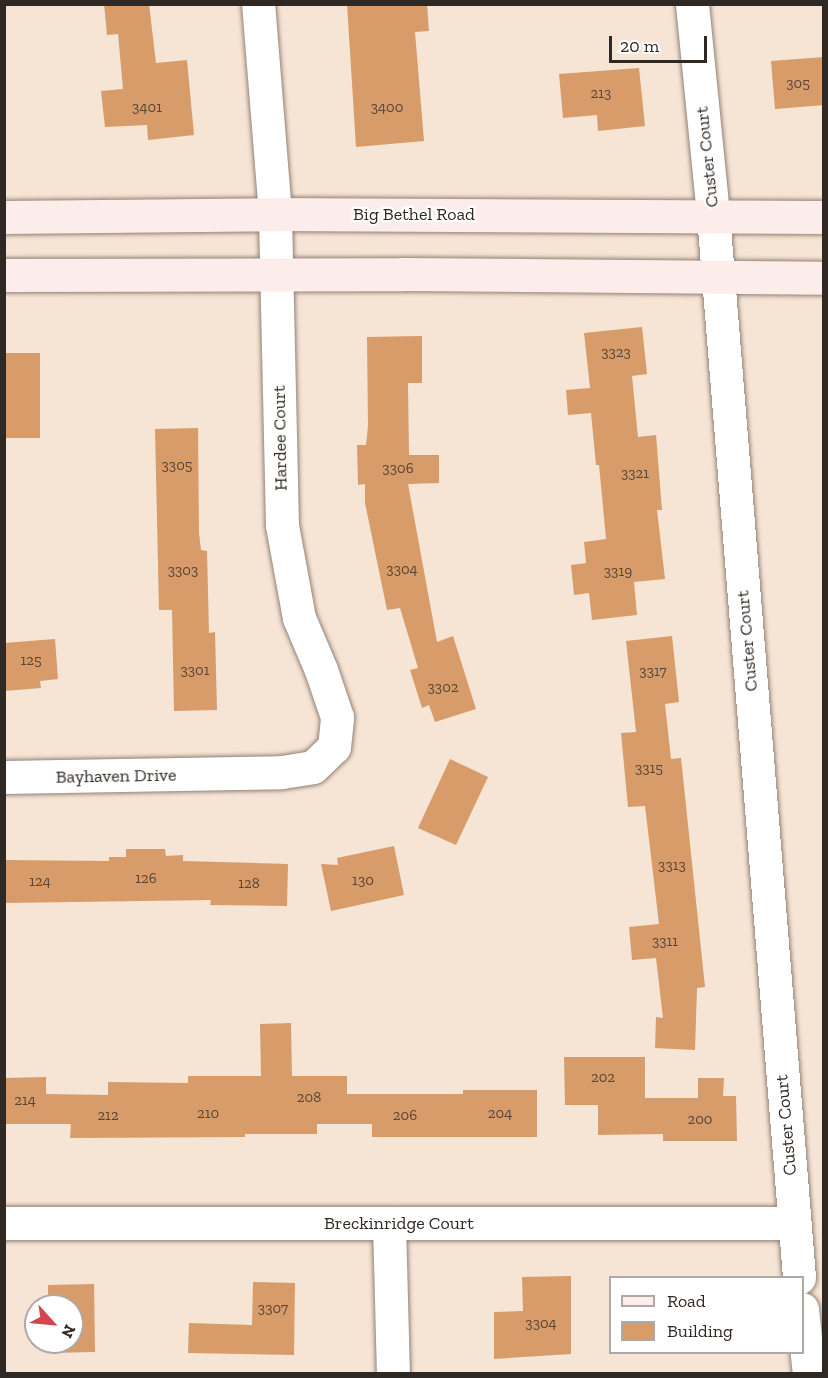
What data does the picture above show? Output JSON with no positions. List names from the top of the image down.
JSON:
{
  "streets": {
    "main road": ["Big Bethel Road"],
    "street": [
      "Custer Court",
      "Hardee Court",
      "Bayhaven Drive",
      "Breckinridge Court"
    ]
  },
  "crossings": [
    ["Custer Court", "Big Bethel Road"],
    ["Custer Court", "Breckinridge Court"],
    ["Big Bethel Road", "Hardee Court"],
    ["Hardee Court", "Bayhaven Drive"]
  ],
  "house_numbers": [
    "305",
    "213",
    "3401",
    "3400",
    "3323",
    "3305",
    "3306",
    "3321",
    "3304",
    "3303",
    "3319",
    "125",
    "3301",
    "3317",
    "3302",
    "3315",
    "3313",
    "126",
    "130",
    "124",
    "128",
    "3311",
    "202",
    "208",
    "214",
    "210",
    "204",
    "212",
    "206",
    "200",
    "3307",
    "3304"
  ],
  "legend": ["Road", "Building"],
  "scale_bar": "20 m",
  "north": "bottom right"
}
